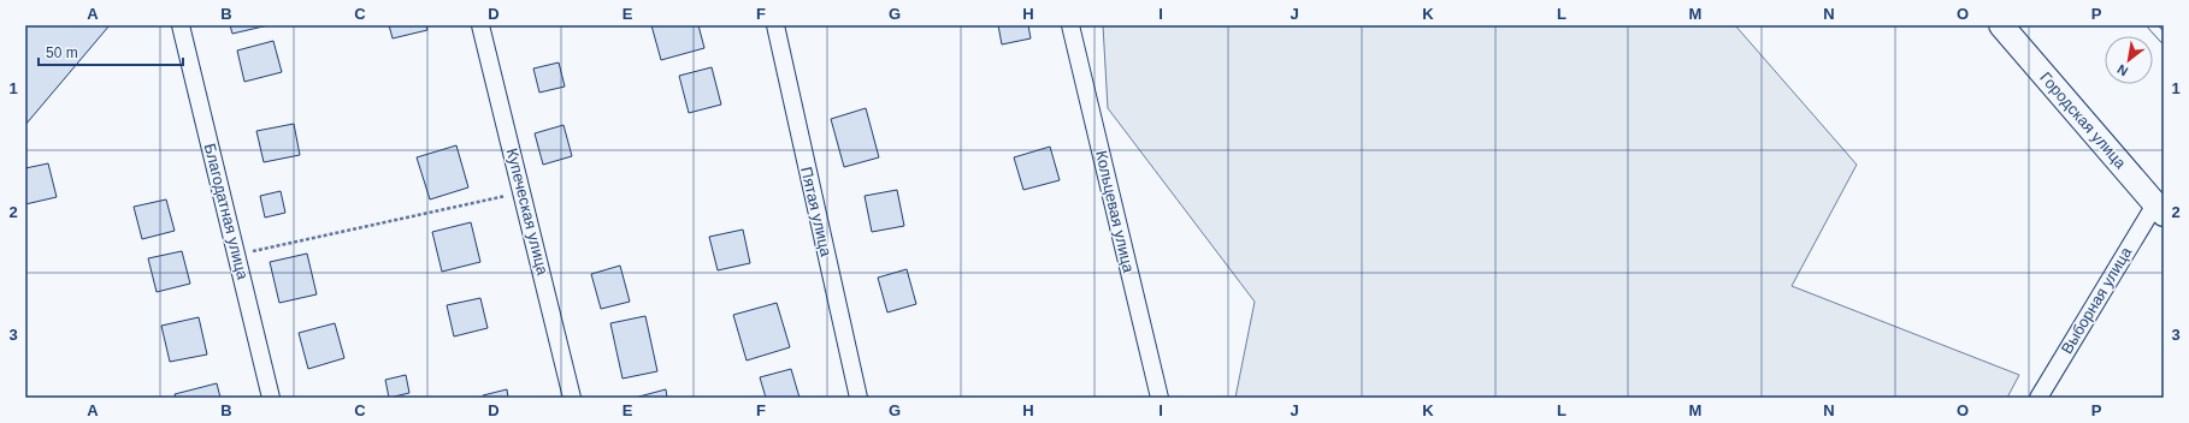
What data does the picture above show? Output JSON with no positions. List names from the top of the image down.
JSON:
{
  "streets": {
    "street": [
      "Городская улица",
      "Благодатная улица",
      "Купеческая улица",
      "Пятая улица",
      "Кольцевая улица",
      "Выборная улица"
    ]
  },
  "crossings": [
    ["Городская улица", "Выборная улица"]
  ],
  "scale_bar": "50 m",
  "north": "bottom left",
  "grid": {
    "columns": [
      "A",
      "B",
      "C",
      "D",
      "E",
      "F",
      "G",
      "H",
      "I",
      "J",
      "K",
      "L",
      "M",
      "N",
      "O",
      "P"
    ],
    "rows": ["1", "2", "3"]
  }
}
